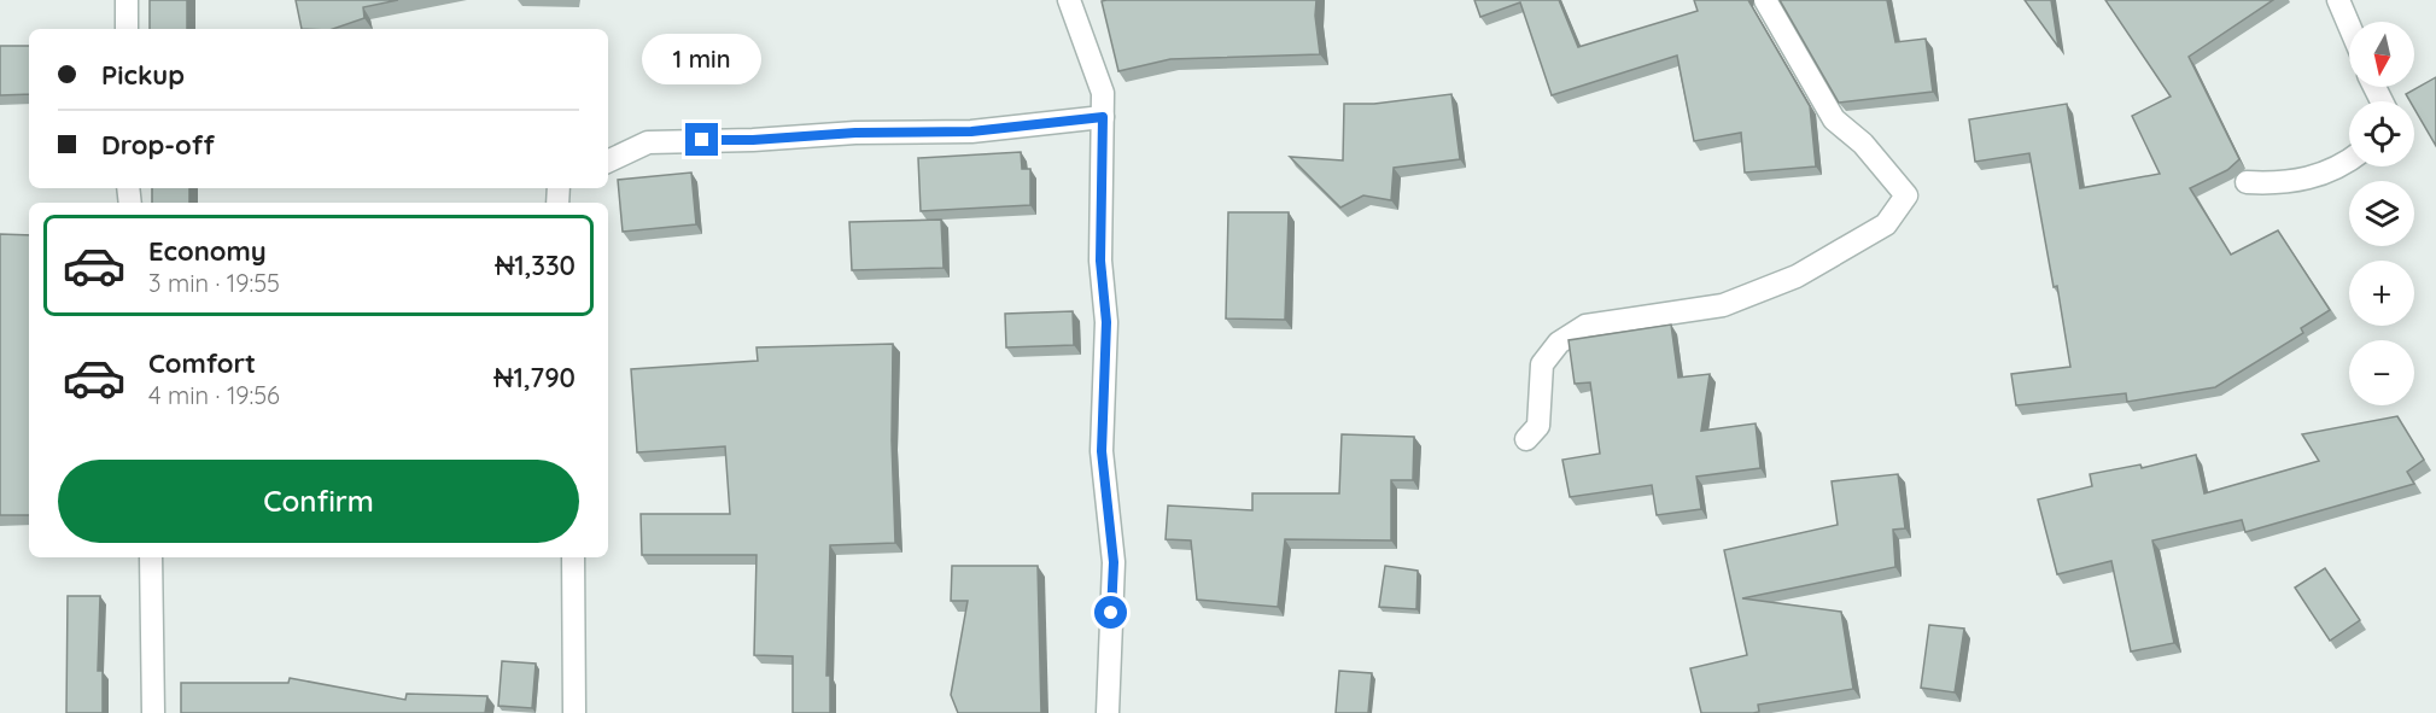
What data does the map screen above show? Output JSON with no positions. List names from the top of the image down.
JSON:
{
  "north": "bottom",
  "page": {
    "map_buttons": ["+", "−"],
    "banner": ["Pickup", "Drop-off"],
    "bubble": "1 min",
    "list": [
      {
        "name": "Economy",
        "note": "3 min · 19:55",
        "value": "₦1,330"
      },
      {
        "name": "Comfort",
        "note": "4 min · 19:56",
        "value": "₦1,790"
      }
    ],
    "buttons": "Confirm"
  }
}
